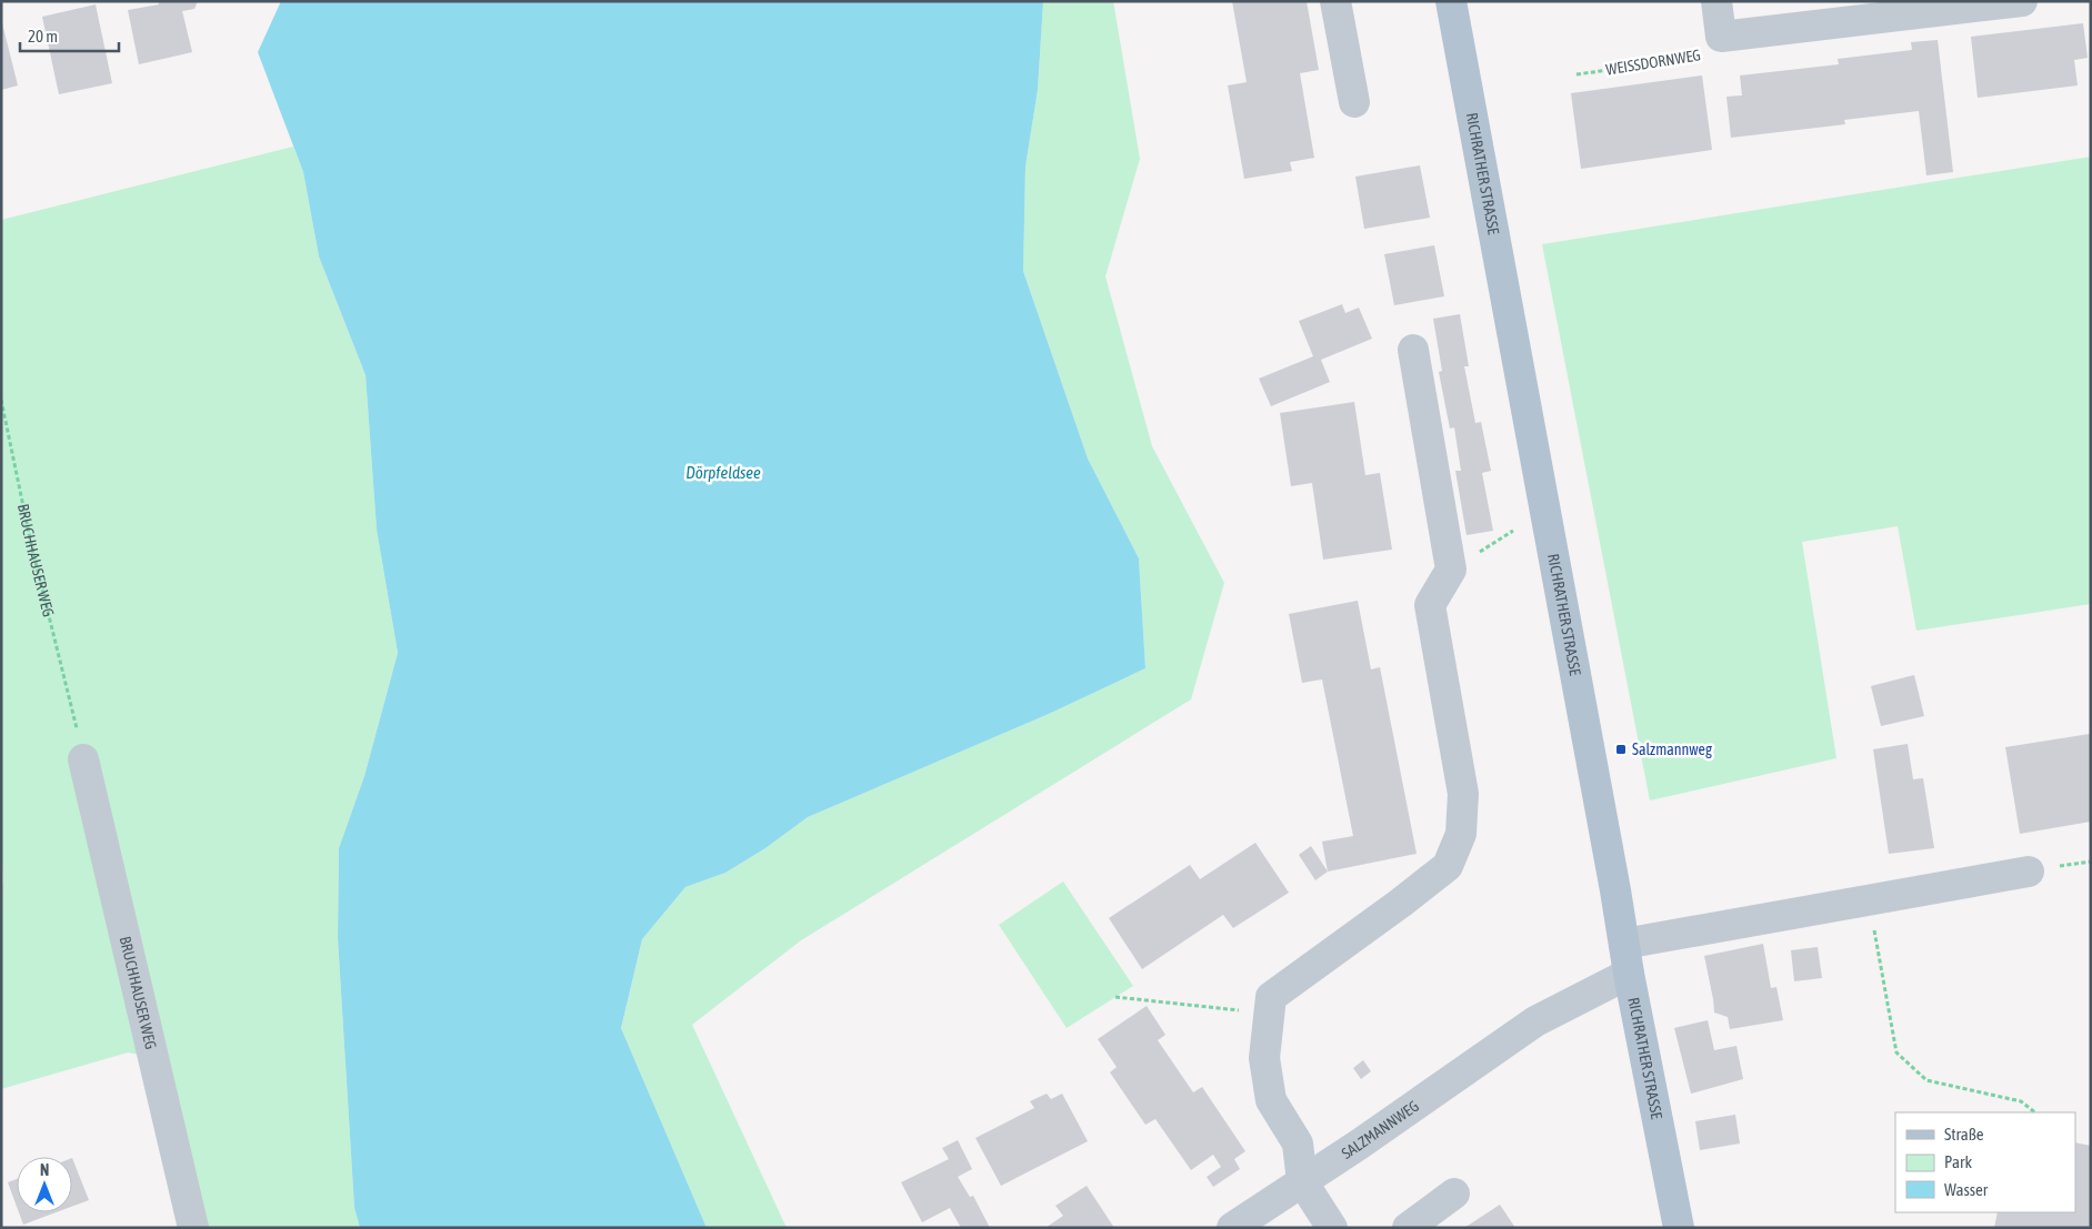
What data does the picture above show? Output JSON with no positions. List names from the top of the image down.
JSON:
{
  "streets": {
    "main road": ["RICHRATHER STRASSE"],
    "street": ["BRUCHHAUSER WEG", "SALZMANNWEG"],
    "path": ["WEISSDORNWEG"]
  },
  "crossings": [
    ["RICHRATHER STRASSE", "SALZMANNWEG"]
  ],
  "water": ["Dörpfeldsee"],
  "places": {
    "transit": ["Salzmannweg"]
  },
  "legend": ["Straße", "Park", "Wasser"],
  "scale_bar": "20 m",
  "north": "top"
}
